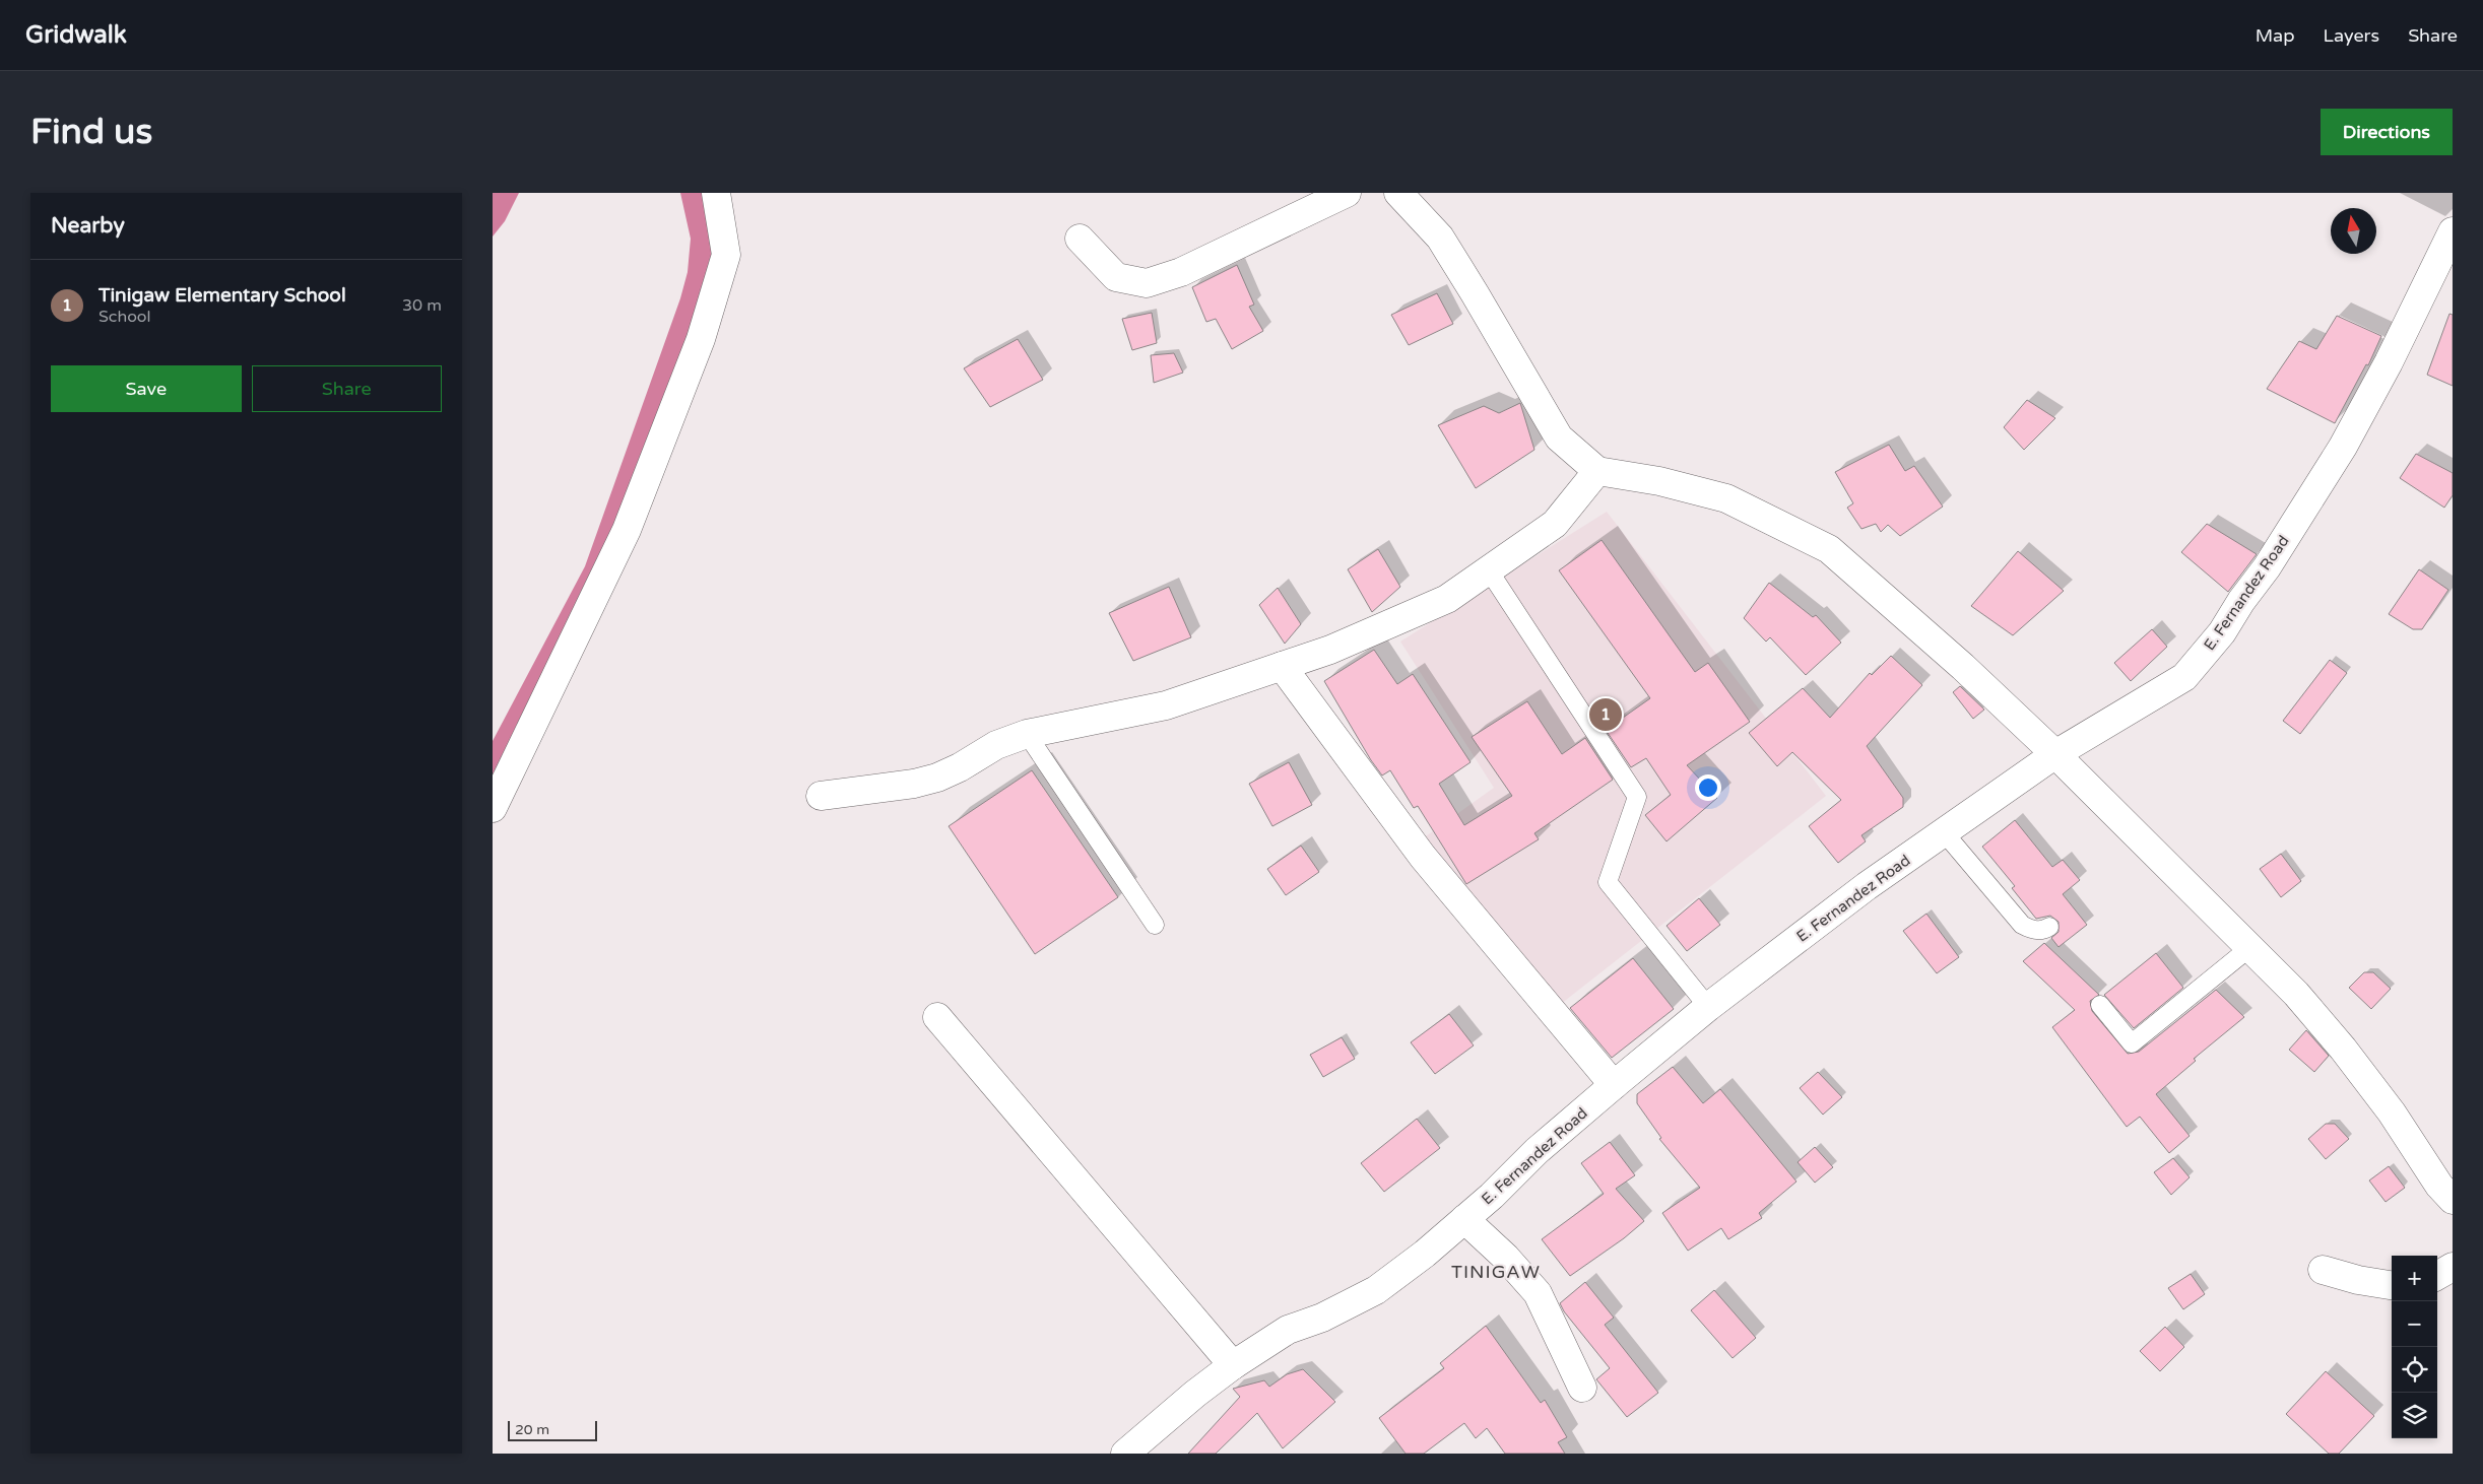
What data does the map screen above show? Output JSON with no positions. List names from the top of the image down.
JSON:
{
  "streets": {
    "street": ["E. Fernandez Road"]
  },
  "districts": ["TINIGAW"],
  "scale_bar": "20 m",
  "north": "top",
  "page": {
    "header": "Gridwalk",
    "nav": ["Map", "Layers", "Share"],
    "buttons": [
      "Directions",
      ["Save", "Share"]
    ],
    "title": "Find us",
    "heading": "Nearby",
    "list": [
      {
        "mark": "1",
        "name": "Tinigaw Elementary School",
        "note": "School",
        "value": "30 m"
      }
    ],
    "pins": "1",
    "map_buttons": ["+", "−"],
    "scale": "20 m"
  }
}
